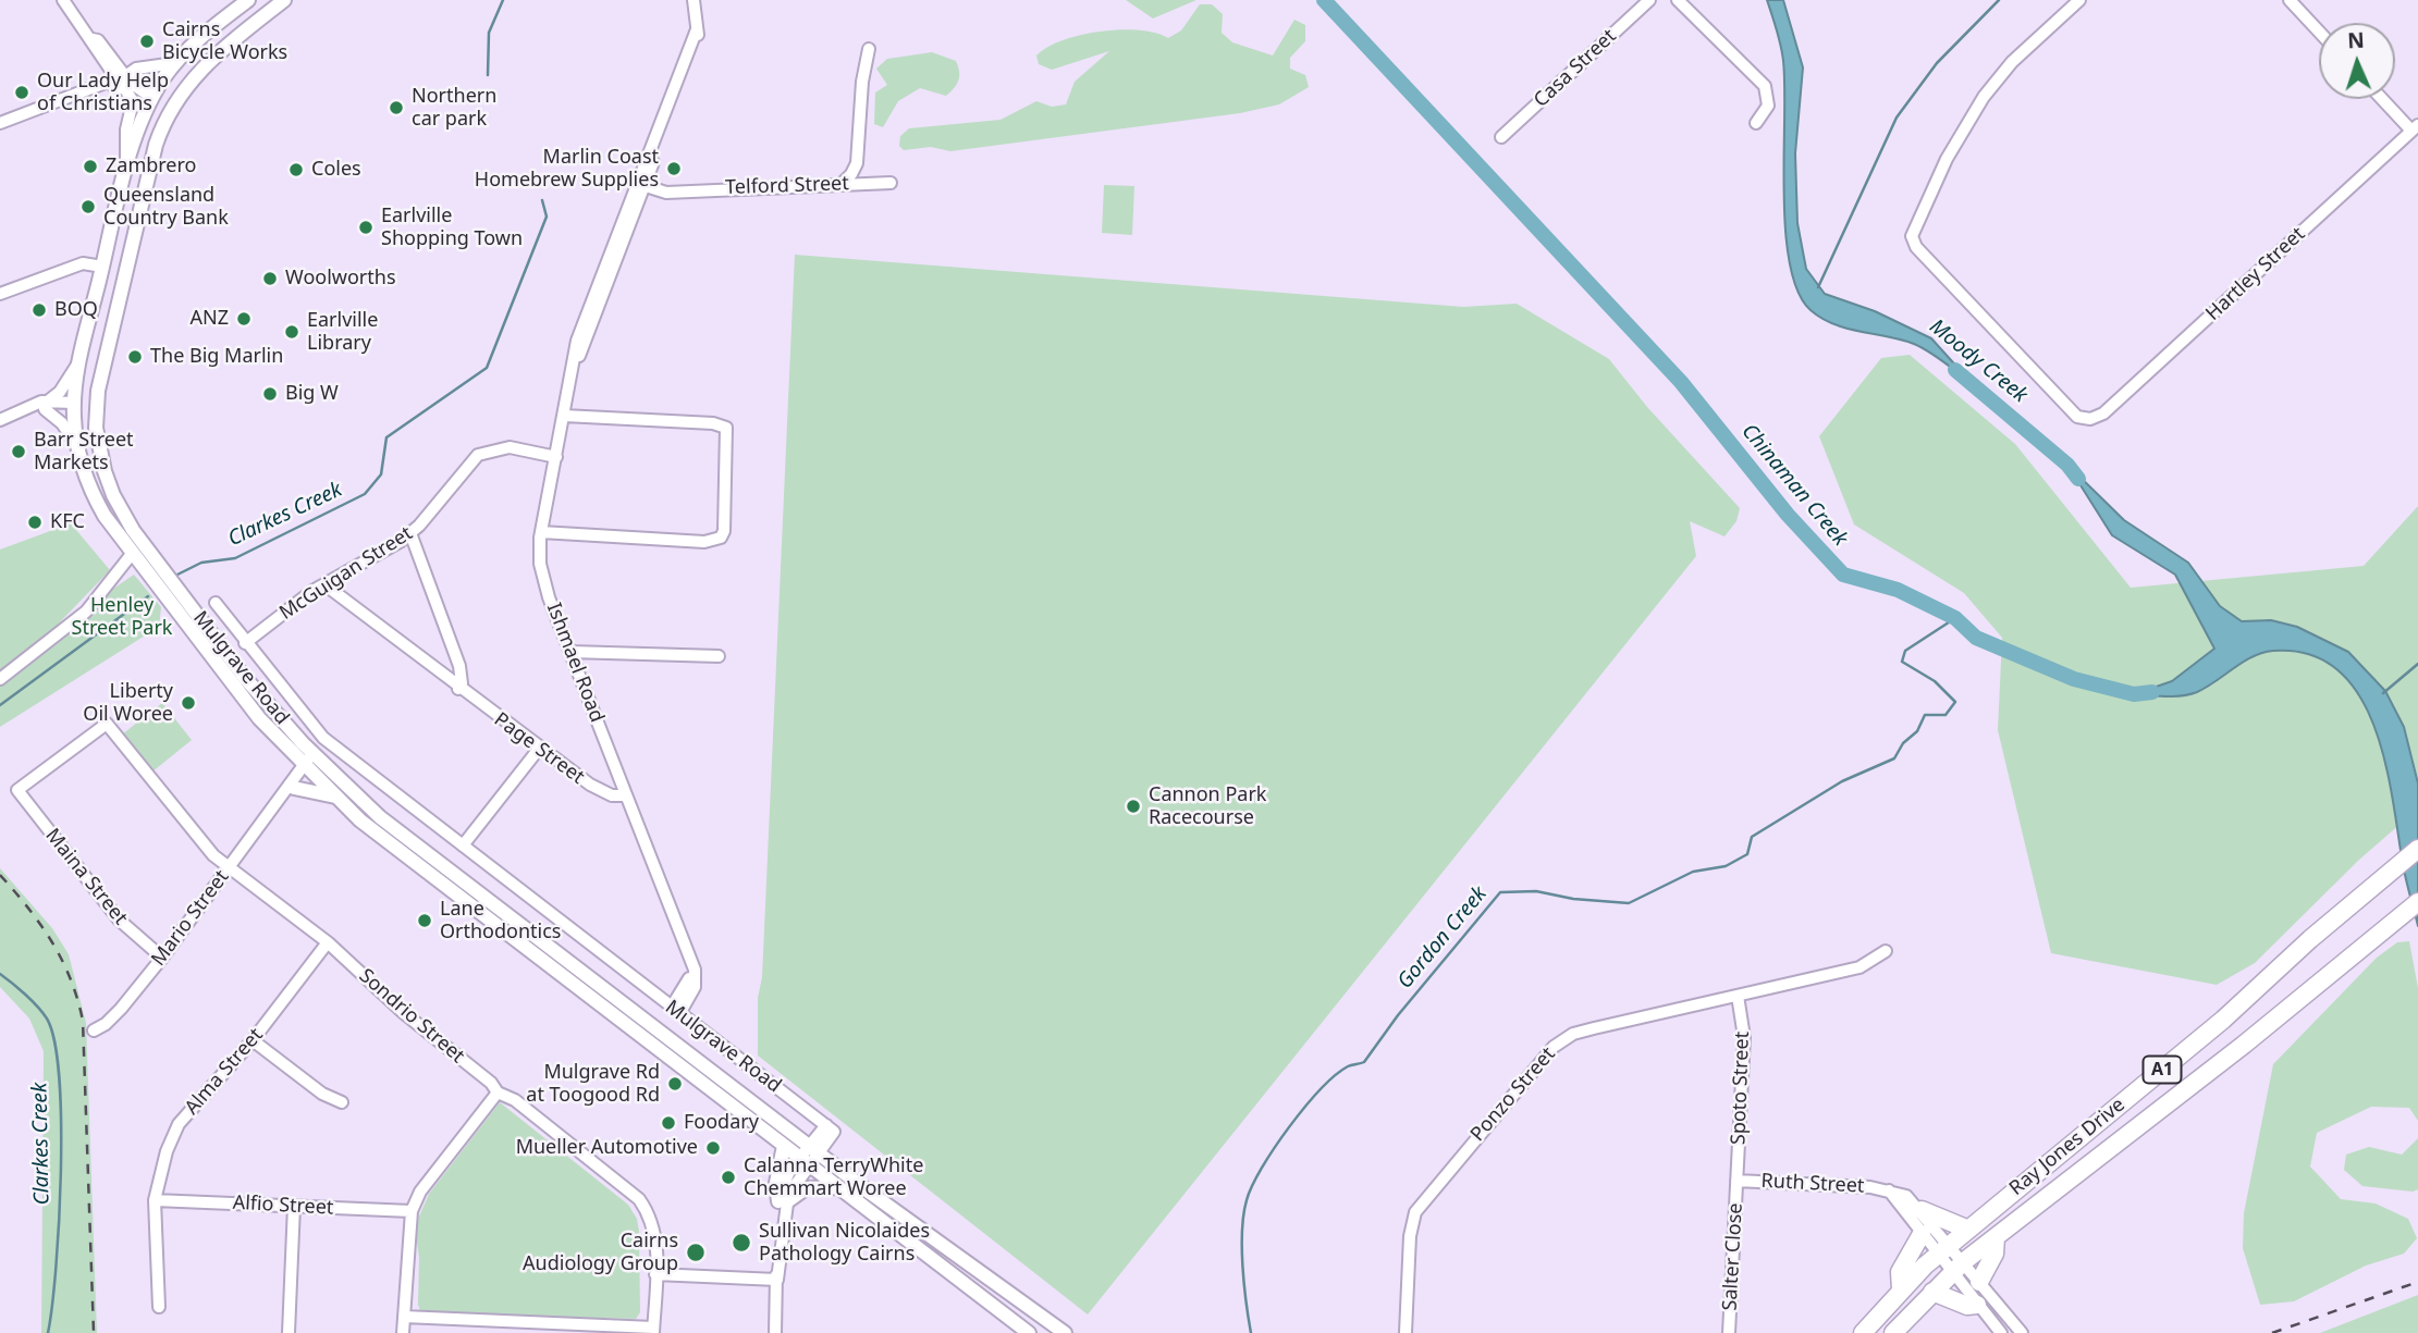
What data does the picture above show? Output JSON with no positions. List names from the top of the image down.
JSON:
{
  "streets": {
    "highway": ["A1", "Ray Jones Drive"],
    "main road": ["Mulgrave Road"],
    "street": [
      "Casa Street",
      "Telford Street",
      "Hartley Street",
      "McGuigan Street",
      "Ishmael Road",
      "Page Street",
      "Maina Street",
      "Mario Street",
      "Sondrio Street",
      "Alma Street",
      "Spoto Street",
      "Ponzo Street",
      "Ruth Street",
      "Alfio Street",
      "Salter Close"
    ]
  },
  "crossings": [
    ["Telford Street", "Ishmael Road"],
    ["McGuigan Street", "Ishmael Road"],
    ["McGuigan Street", "Mulgrave Road"],
    ["McGuigan Street", "Page Street"],
    ["Ishmael Road", "Mulgrave Road"],
    ["Ishmael Road", "Page Street"],
    ["Mulgrave Road", "Mario Street"],
    ["Maina Street", "Mario Street"],
    ["Maina Street", "Sondrio Street"],
    ["Mario Street", "Sondrio Street"],
    ["Sondrio Street", "Alma Street"],
    ["Alma Street", "Alfio Street"],
    ["Spoto Street", "Ponzo Street"],
    ["Spoto Street", "Ruth Street"],
    ["Spoto Street", "Salter Close"],
    ["Ray Jones Drive", "Ruth Street"],
    ["Ruth Street", "Salter Close"]
  ],
  "water": [
    "Moody Creek",
    "Chinaman Creek",
    "Clarkes Creek",
    "Gordon Creek"
  ],
  "parks": ["Henley Street Park"],
  "places": [
    "Cairns Bicycle Works",
    "Our Lady Help of Christians",
    "Northern car park",
    "Zambrero",
    "Marlin Coast Homebrew Supplies",
    "Coles",
    "Queensland Country Bank",
    "Earlville Shopping Town",
    "Woolworths",
    "BOQ",
    "ANZ",
    "Earlville Library",
    "The Big Marlin",
    "Big W",
    "Barr Street Markets",
    "KFC",
    "Liberty Oil Woree",
    "Cannon Park Racecourse",
    "Lane Orthodontics",
    "Mulgrave Rd at Toogood Rd",
    "Foodary",
    "Mueller Automotive",
    "Calanna TerryWhite Chemmart Woree",
    "Sullivan Nicolaides Pathology Cairns",
    "Cairns Audiology Group"
  ],
  "north": "top"
}
